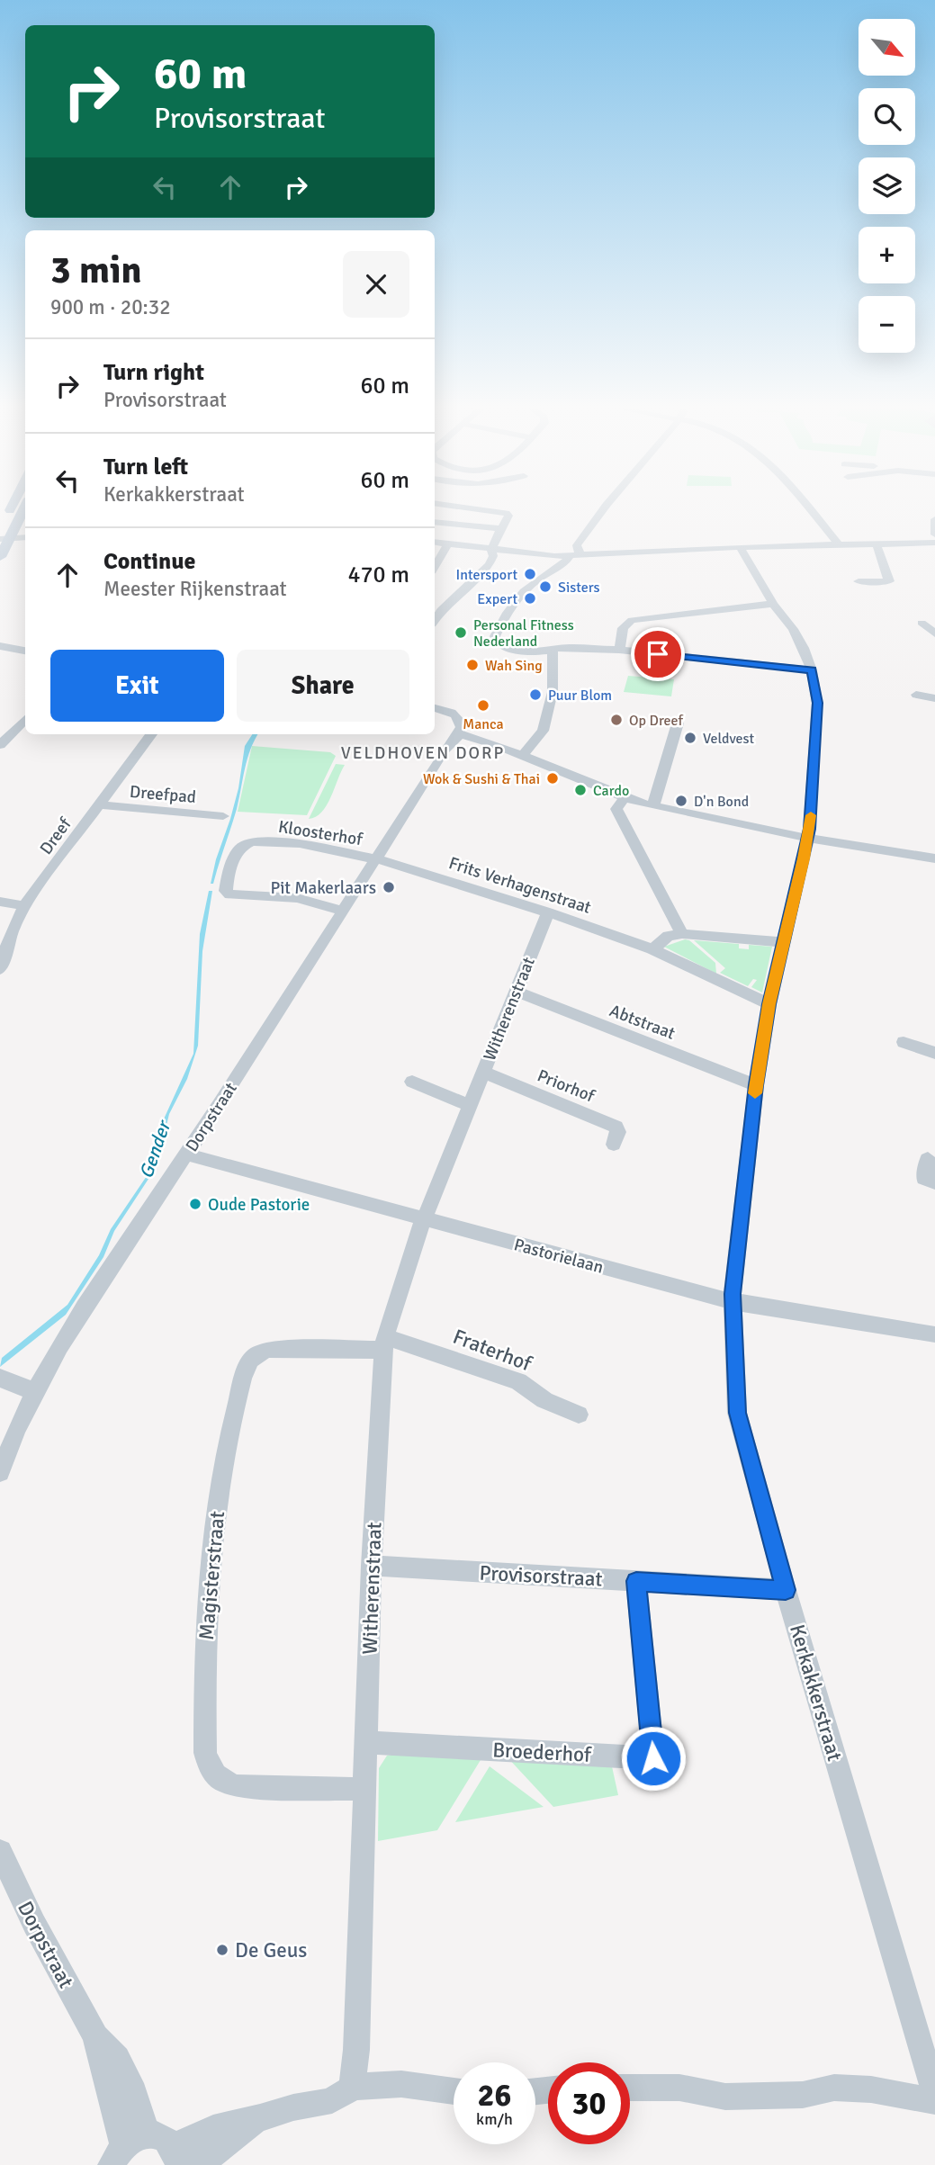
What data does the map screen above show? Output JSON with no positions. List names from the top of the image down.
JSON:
{
  "streets": {
    "street": [
      "Dreefpad",
      "Kloosterhof",
      "Dreef",
      "Frits Verhagenstraat",
      "Witherenstraat",
      "Abtstraat",
      "Priorhof",
      "Dorpstraat",
      "Pastorielaan",
      "Fraterhof",
      "Magisterstraat",
      "Provisorstraat",
      "Kerkakkerstraat",
      "Broederhof"
    ]
  },
  "crossings": [
    ["Dreefpad", "Dreef"],
    ["Kloosterhof", "Frits Verhagenstraat"],
    ["Kloosterhof", "Dorpstraat"],
    ["Frits Verhagenstraat", "Witherenstraat"],
    ["Frits Verhagenstraat", "Dorpstraat"],
    ["Frits Verhagenstraat", "Kerkakkerstraat"],
    ["Witherenstraat", "Abtstraat"],
    ["Witherenstraat", "Priorhof"],
    ["Witherenstraat", "Pastorielaan"],
    ["Witherenstraat", "Fraterhof"],
    ["Witherenstraat", "Magisterstraat"],
    ["Witherenstraat", "Provisorstraat"],
    ["Witherenstraat", "Broederhof"],
    ["Abtstraat", "Kerkakkerstraat"],
    ["Dorpstraat", "Pastorielaan"],
    ["Pastorielaan", "Kerkakkerstraat"],
    ["Fraterhof", "Magisterstraat"],
    ["Provisorstraat", "Kerkakkerstraat"],
    ["Provisorstraat", "Broederhof"]
  ],
  "districts": ["VELDHOVEN DORP"],
  "water": ["Gender"],
  "places": [
    "Intersport",
    "Sisters",
    "Expert",
    "Personal Fitness Nederland",
    "Wah Sing",
    "Puur Blom",
    "Manca",
    "Op Dreef",
    "Veldvest",
    "Wok & Sushi & Thai",
    "Cardo",
    "D'n Bond",
    "Pit Makerlaars",
    "Oude Pastorie",
    "De Geus"
  ],
  "north": "bottom right",
  "page": {
    "map_buttons": ["+", "−"],
    "turn": ["60 m", "Provisorstraat"],
    "heading": ["3 min", "900 m · 20:32"],
    "list": [
      {
        "name": "Turn right",
        "note": "Provisorstraat",
        "value": "60 m"
      },
      {
        "name": "Turn left",
        "note": "Kerkakkerstraat",
        "value": "60 m"
      },
      {
        "name": "Continue",
        "note": "Meester Rijkenstraat",
        "value": "470 m"
      }
    ],
    "buttons": ["Exit", "Share"],
    "speed": "26 km/h",
    "limit": "30"
  }
}
